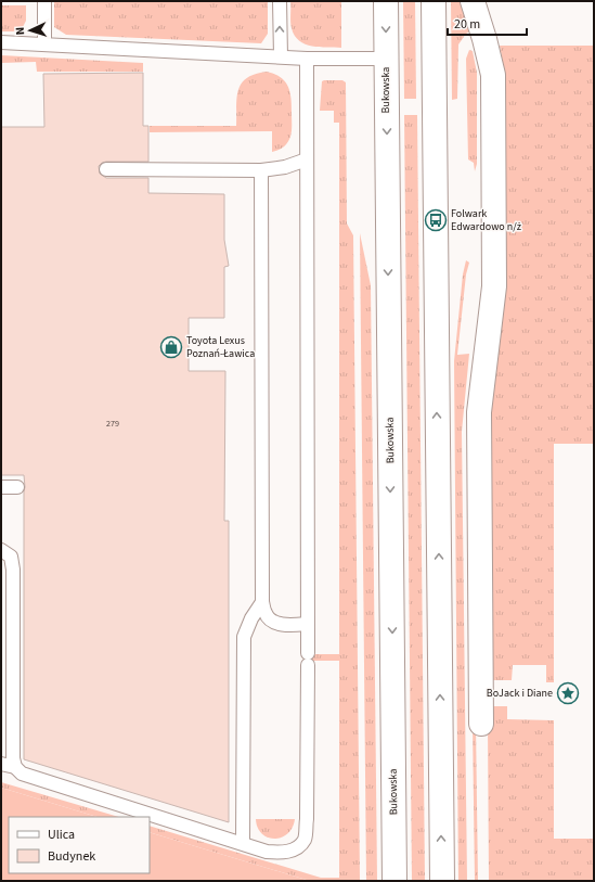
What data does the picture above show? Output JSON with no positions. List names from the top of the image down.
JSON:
{
  "streets": {
    "main road": ["Bukowska"]
  },
  "places": {
    "bus stop": ["Folwark Edwardowo n/ż"],
    "shop": ["Toyota Lexus Poznań-Ławica"],
    "place": ["BoJack i Diane"]
  },
  "house_numbers": ["279"],
  "legend": ["Ulica", "Budynek"],
  "scale_bar": "20 m",
  "north": "left"
}
